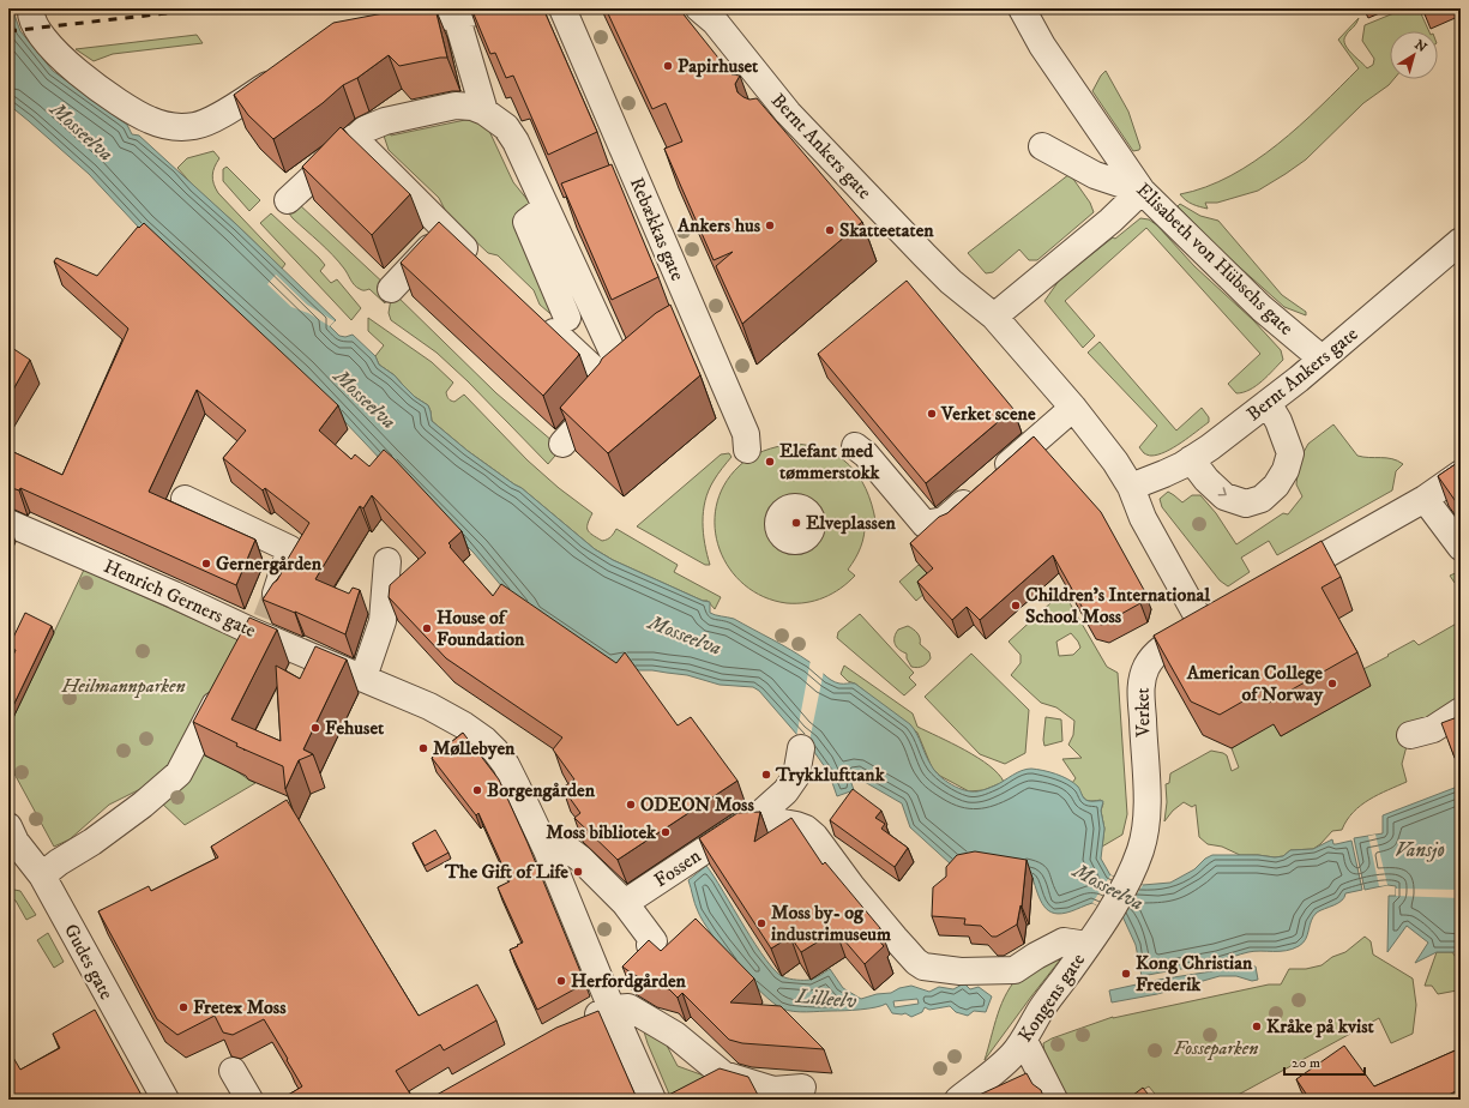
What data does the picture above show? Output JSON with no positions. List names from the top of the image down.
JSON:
{
  "streets": {
    "street": [
      "Bernt Ankers gate",
      "Rebækkas gate",
      "Elisabeth von Hübschs gate",
      "Henrich Gerners gate",
      "Verket",
      "Fossen",
      "Gudes gate",
      "Kongens gate"
    ]
  },
  "crossings": [
    ["Bernt Ankers gate", "Elisabeth von Hübschs gate"],
    ["Bernt Ankers gate", "Verket"],
    ["Verket", "Kongens gate"]
  ],
  "water": ["Mosseelva", "Vansjø", "Lilleelv"],
  "parks": ["Heilmannparken", "Fosseparken"],
  "places": [
    "Papirhuset",
    "Ankers hus",
    "Skatteetaten",
    "Verket scene",
    "Elefant med tømmerstokk",
    "Elveplassen",
    "Gernergården",
    "Children's International School Moss",
    "House of Foundation",
    "American College of Norway",
    "Fehuset",
    "Møllebyen",
    "Trykklufttank",
    "Borgengården",
    "ODEON Moss",
    "Moss bibliotek",
    "The Gift of Life",
    "Moss by- og industrimuseum",
    "Kong Christian Frederik",
    "Herfordgården",
    "Fretex Moss",
    "Kråke på kvist"
  ],
  "scale_bar": "20 m",
  "north": "top right"
}
